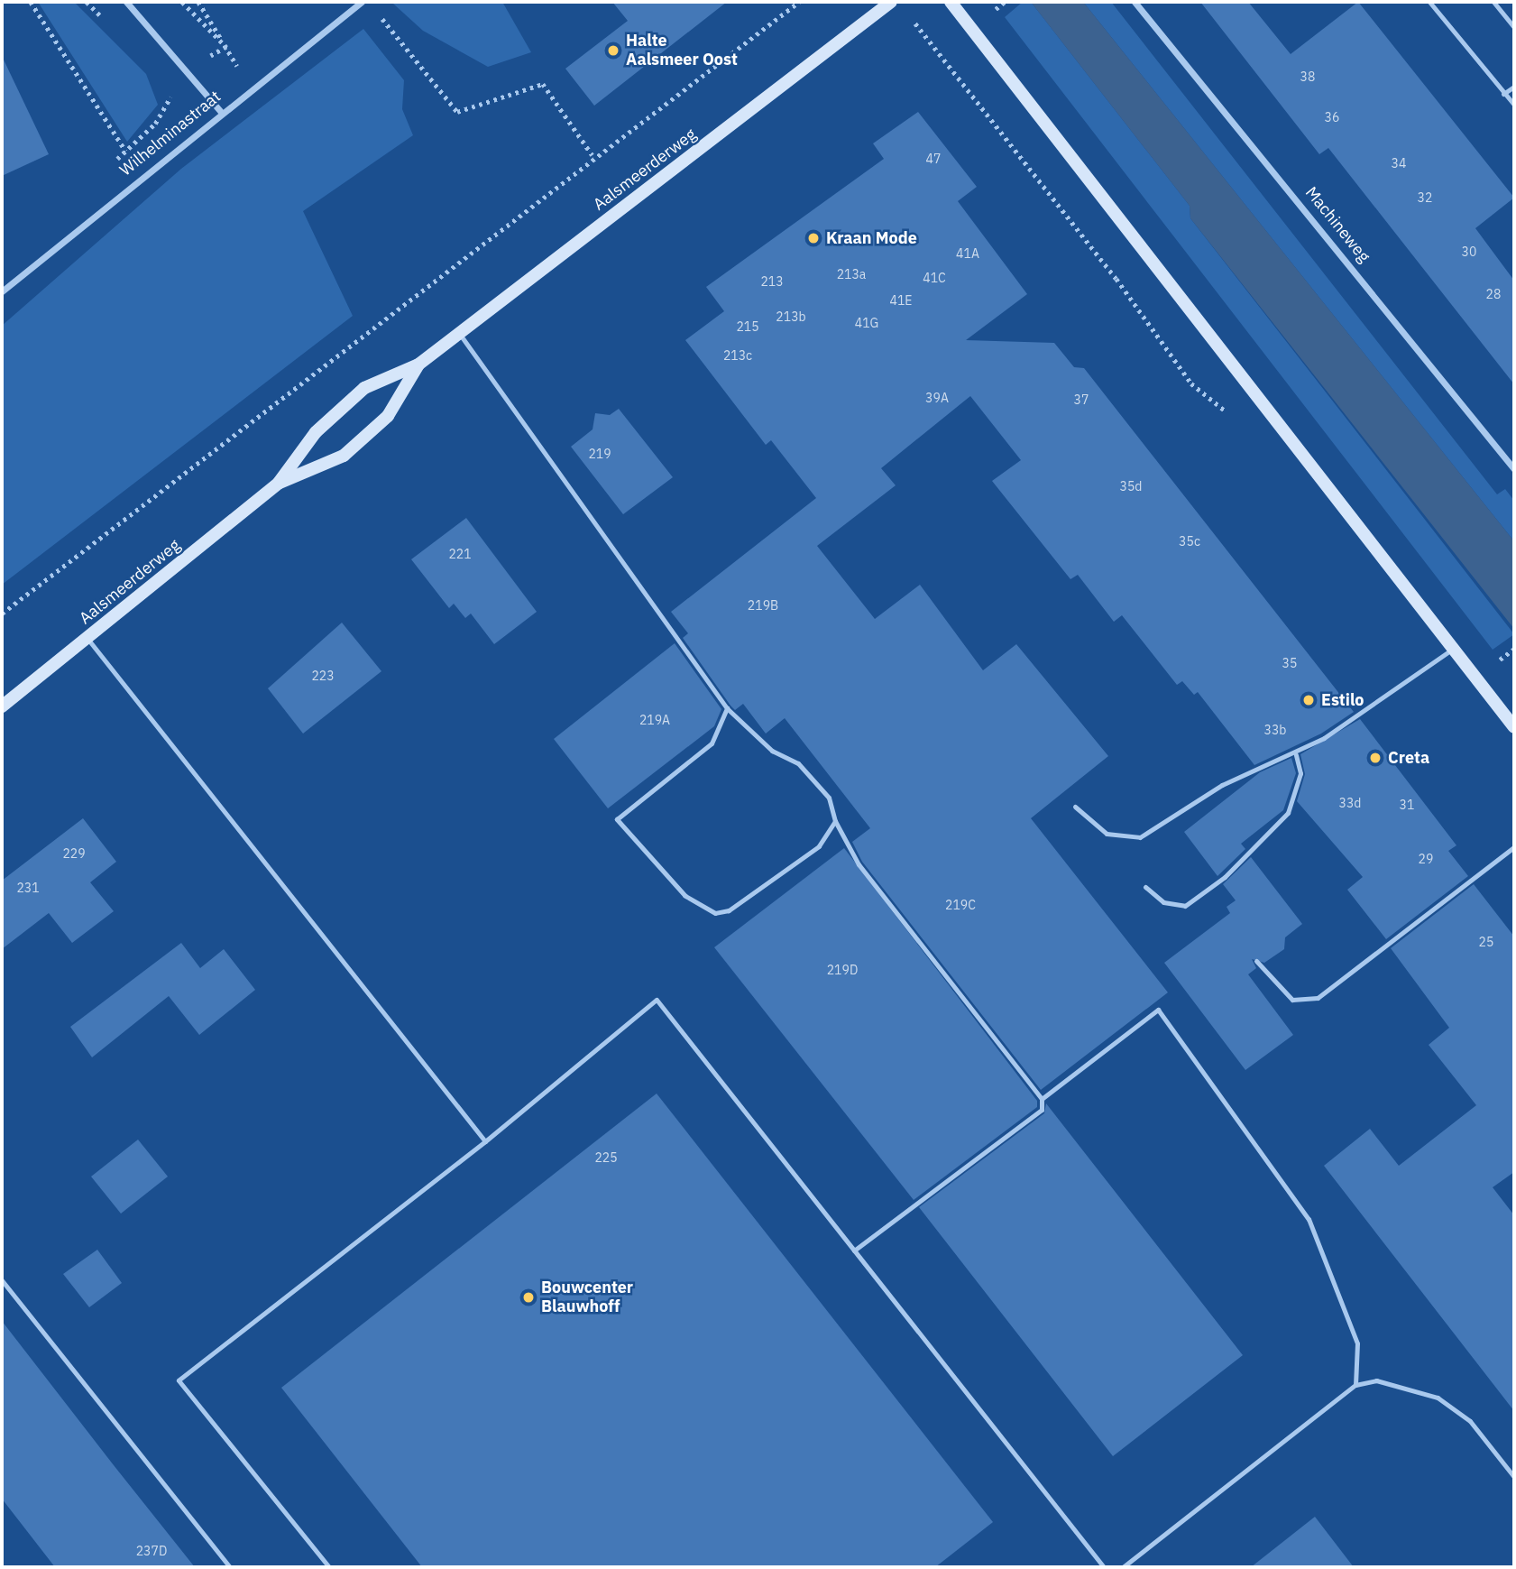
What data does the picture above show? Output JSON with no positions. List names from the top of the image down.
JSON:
{
  "streets": {
    "street": ["Wilhelminastraat", "Aalsmeerderweg", "Machineweg"]
  },
  "places": [
    "Halte Aalsmeer Oost",
    "Kraan Mode",
    "Estilo",
    "Creta",
    "Bouwcenter Blauwhoff"
  ],
  "house_numbers": [
    "38",
    "36",
    "47",
    "34",
    "32",
    "30",
    "41A",
    "213a",
    "41C",
    "213",
    "28",
    "41E",
    "213b",
    "41G",
    "215",
    "213c",
    "39A",
    "37",
    "219",
    "35d",
    "35c",
    "221",
    "219B",
    "35",
    "223",
    "219A",
    "33b",
    "33d",
    "31",
    "229",
    "29",
    "231",
    "219C",
    "25",
    "219D",
    "225",
    "237D"
  ]
}
